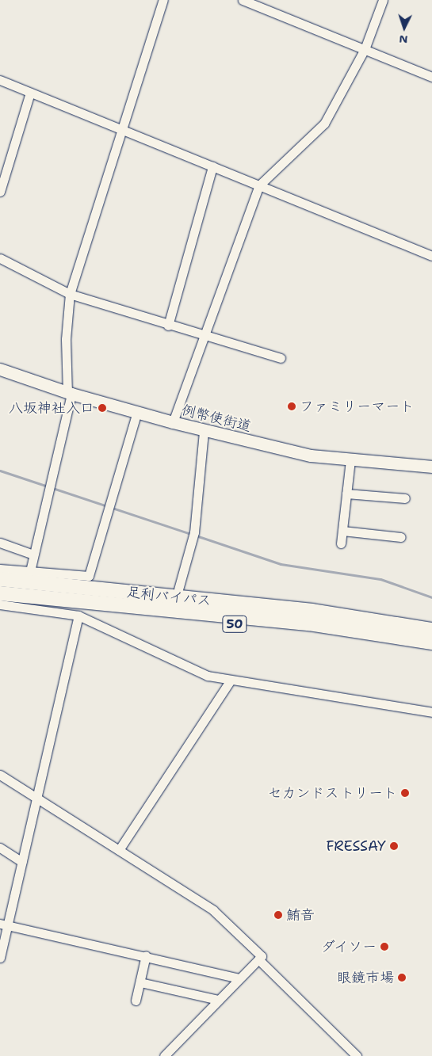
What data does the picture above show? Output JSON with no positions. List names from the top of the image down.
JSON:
{
  "streets": {
    "highway": ["足利バイパス", "50"],
    "main road": ["例幣使街道"]
  },
  "crossings": [
    ["足利バイパス", "50"]
  ],
  "places": [
    "ファミリーマート",
    "八坂神社入口",
    "セカンドストリート",
    "FRESSAY",
    "鮪音",
    "ダイソー",
    "眼鏡市場"
  ],
  "north": "bottom"
}
